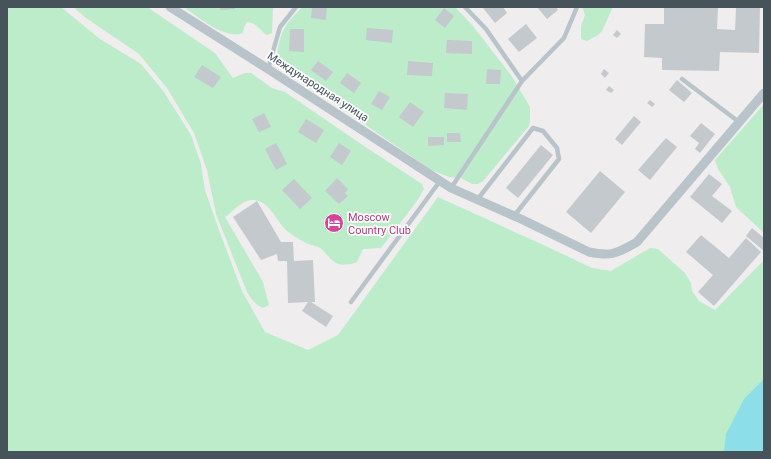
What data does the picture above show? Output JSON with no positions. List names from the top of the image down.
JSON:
{
  "streets": {
    "street": ["Международная улица"]
  },
  "places": {
    "hotel": ["Moscow Country Club"]
  }
}
